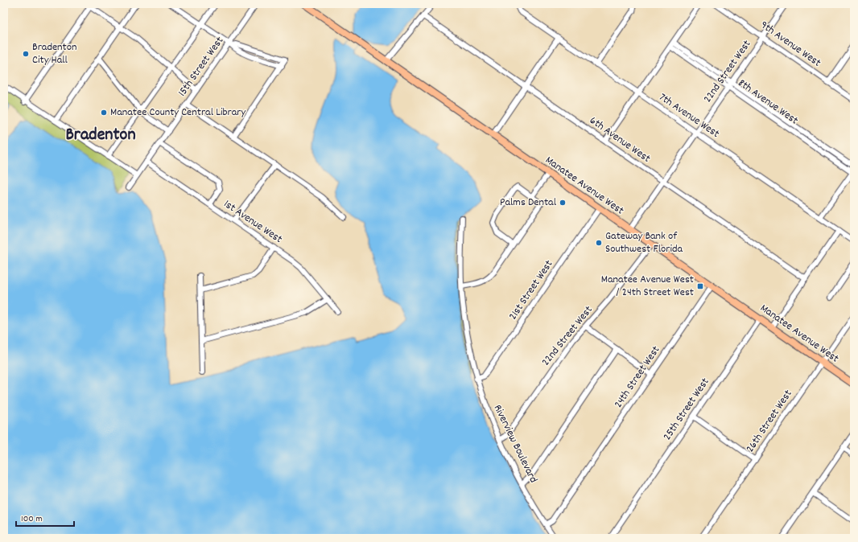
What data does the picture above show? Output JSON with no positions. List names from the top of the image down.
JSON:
{
  "streets": {
    "main road": ["Manatee Avenue West"],
    "street": [
      "9th Avenue West",
      "15th Street West",
      "22nd Street West",
      "8th Avenue West",
      "7th Avenue West",
      "6th Avenue West",
      "1st Avenue West",
      "21st Street West",
      "24th Street West",
      "25th Street West",
      "26th Street West",
      "Riverview Boulevard"
    ]
  },
  "crossings": [
    ["9th Avenue West", "22nd Street West"],
    ["15th Street West", "1st Avenue West"],
    ["22nd Street West", "8th Avenue West"],
    ["22nd Street West", "7th Avenue West"],
    ["22nd Street West", "6th Avenue West"],
    ["22nd Street West", "Manatee Avenue West"],
    ["22nd Street West", "Riverview Boulevard"],
    ["Manatee Avenue West", "21st Street West"],
    ["Manatee Avenue West", "24th Street West"],
    ["Manatee Avenue West", "25th Street West"],
    ["Manatee Avenue West", "26th Street West"],
    ["21st Street West", "Riverview Boulevard"],
    ["24th Street West", "Riverview Boulevard"]
  ],
  "districts": ["Bradenton"],
  "places": {
    "other": [
      "Bradenton City Hall",
      "Manatee County Central Library",
      "Palms Dental",
      "Gateway Bank of Southwest Florida"
    ],
    "transit": ["Manatee Avenue West / 24th Street West"]
  },
  "scale_bar": "100 m"
}
